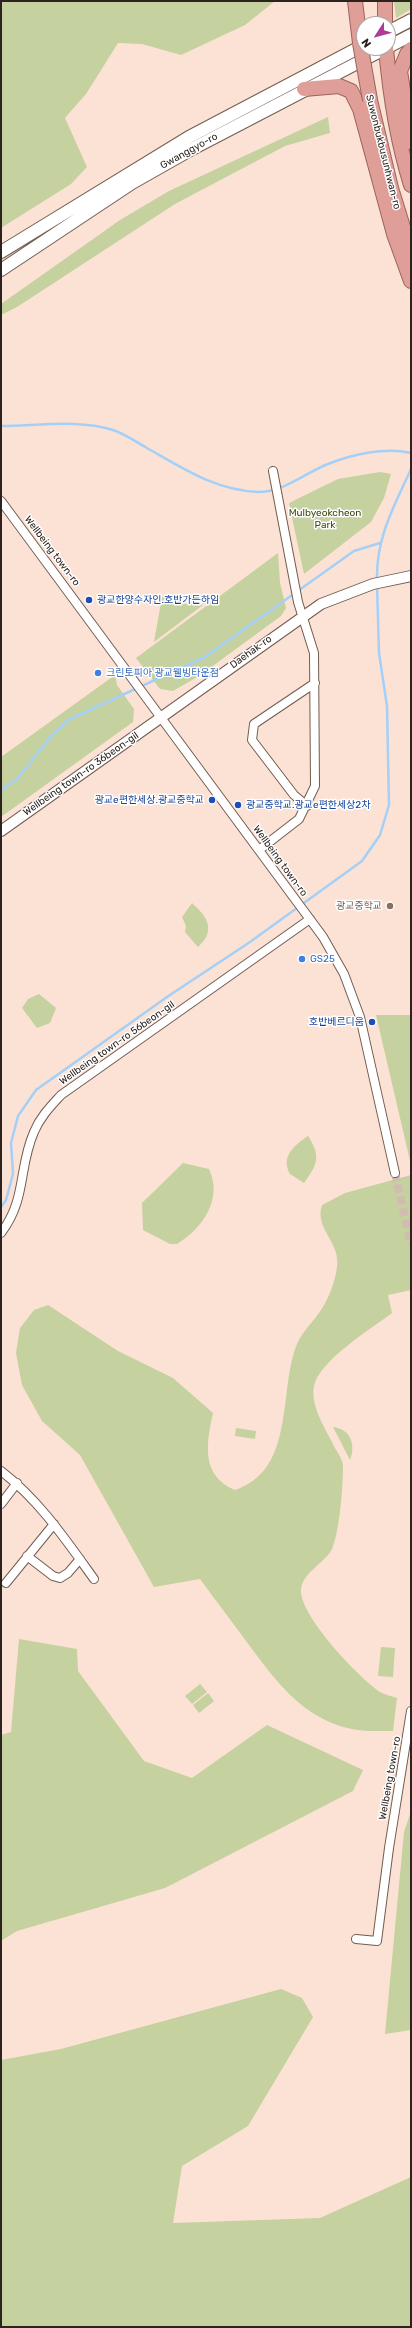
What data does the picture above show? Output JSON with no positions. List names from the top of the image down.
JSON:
{
  "streets": {
    "highway": ["Suwonbukbusunhwan-ro"],
    "main road": ["Gwanggyo-ro"],
    "street": [
      "Wellbeing town-ro",
      "Daehak-ro",
      "Wellbeing town-ro 36beon-gil",
      "Wellbeing town-ro 56beon-gil"
    ]
  },
  "crossings": [
    ["Wellbeing town-ro", "Daehak-ro"],
    ["Wellbeing town-ro", "Wellbeing town-ro 36beon-gil"],
    ["Wellbeing town-ro", "Wellbeing town-ro 56beon-gil"],
    ["Daehak-ro", "Wellbeing town-ro 36beon-gil"]
  ],
  "parks": ["Mulbyeokcheon Park"],
  "places": [
    "광교한양수자인.호반가든하임",
    "크린토피아 광교웰빙타운점",
    "광교e편한세상.광교중학교",
    "광교중학교.광교e편한세상2차",
    "광교중학교",
    "GS25",
    "호반베르디움"
  ],
  "north": "bottom left"
}
